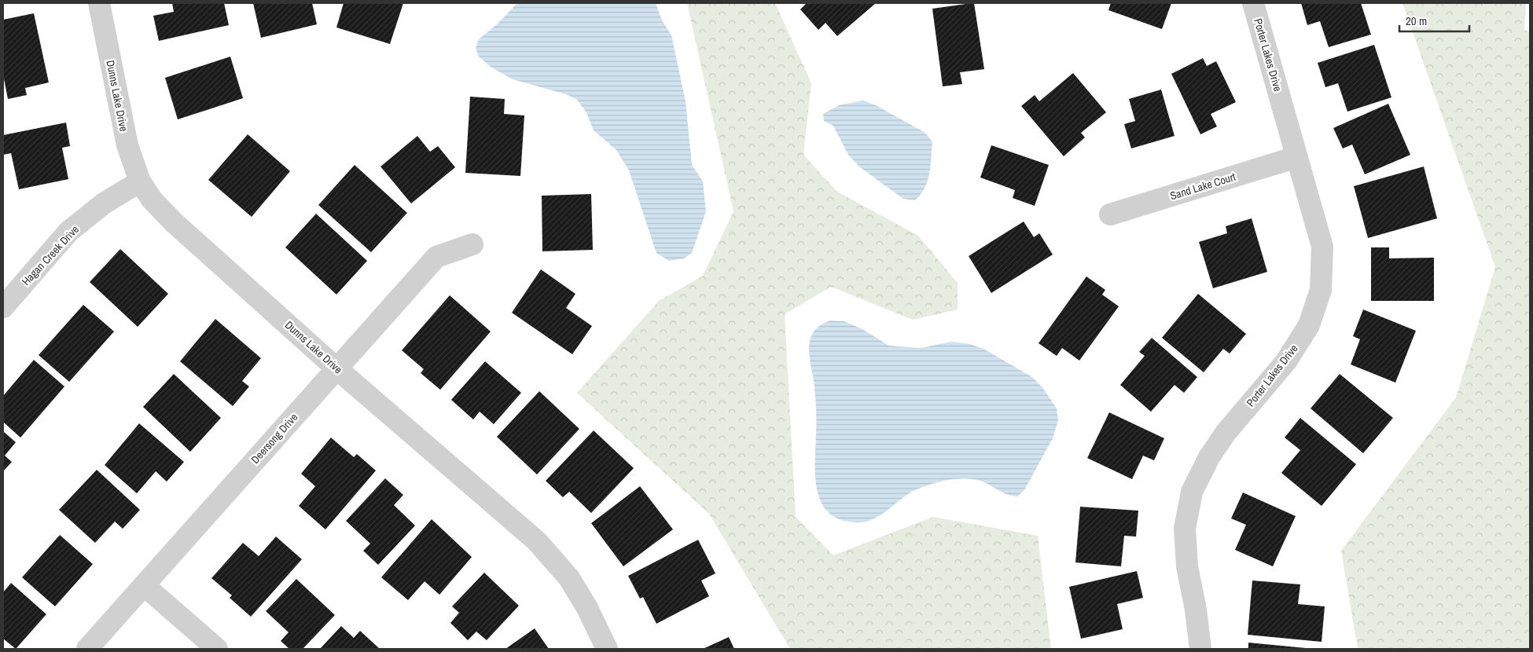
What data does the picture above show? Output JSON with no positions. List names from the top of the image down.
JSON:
{
  "streets": {
    "street": [
      "Porter Lakes Drive",
      "Dunns Lake Drive",
      "Sand Lake Court",
      "Hagan Creek Drive",
      "Deersong Drive"
    ]
  },
  "crossings": [
    ["Porter Lakes Drive", "Sand Lake Court"],
    ["Dunns Lake Drive", "Hagan Creek Drive"],
    ["Dunns Lake Drive", "Deersong Drive"]
  ],
  "scale_bar": "20 m"
}
